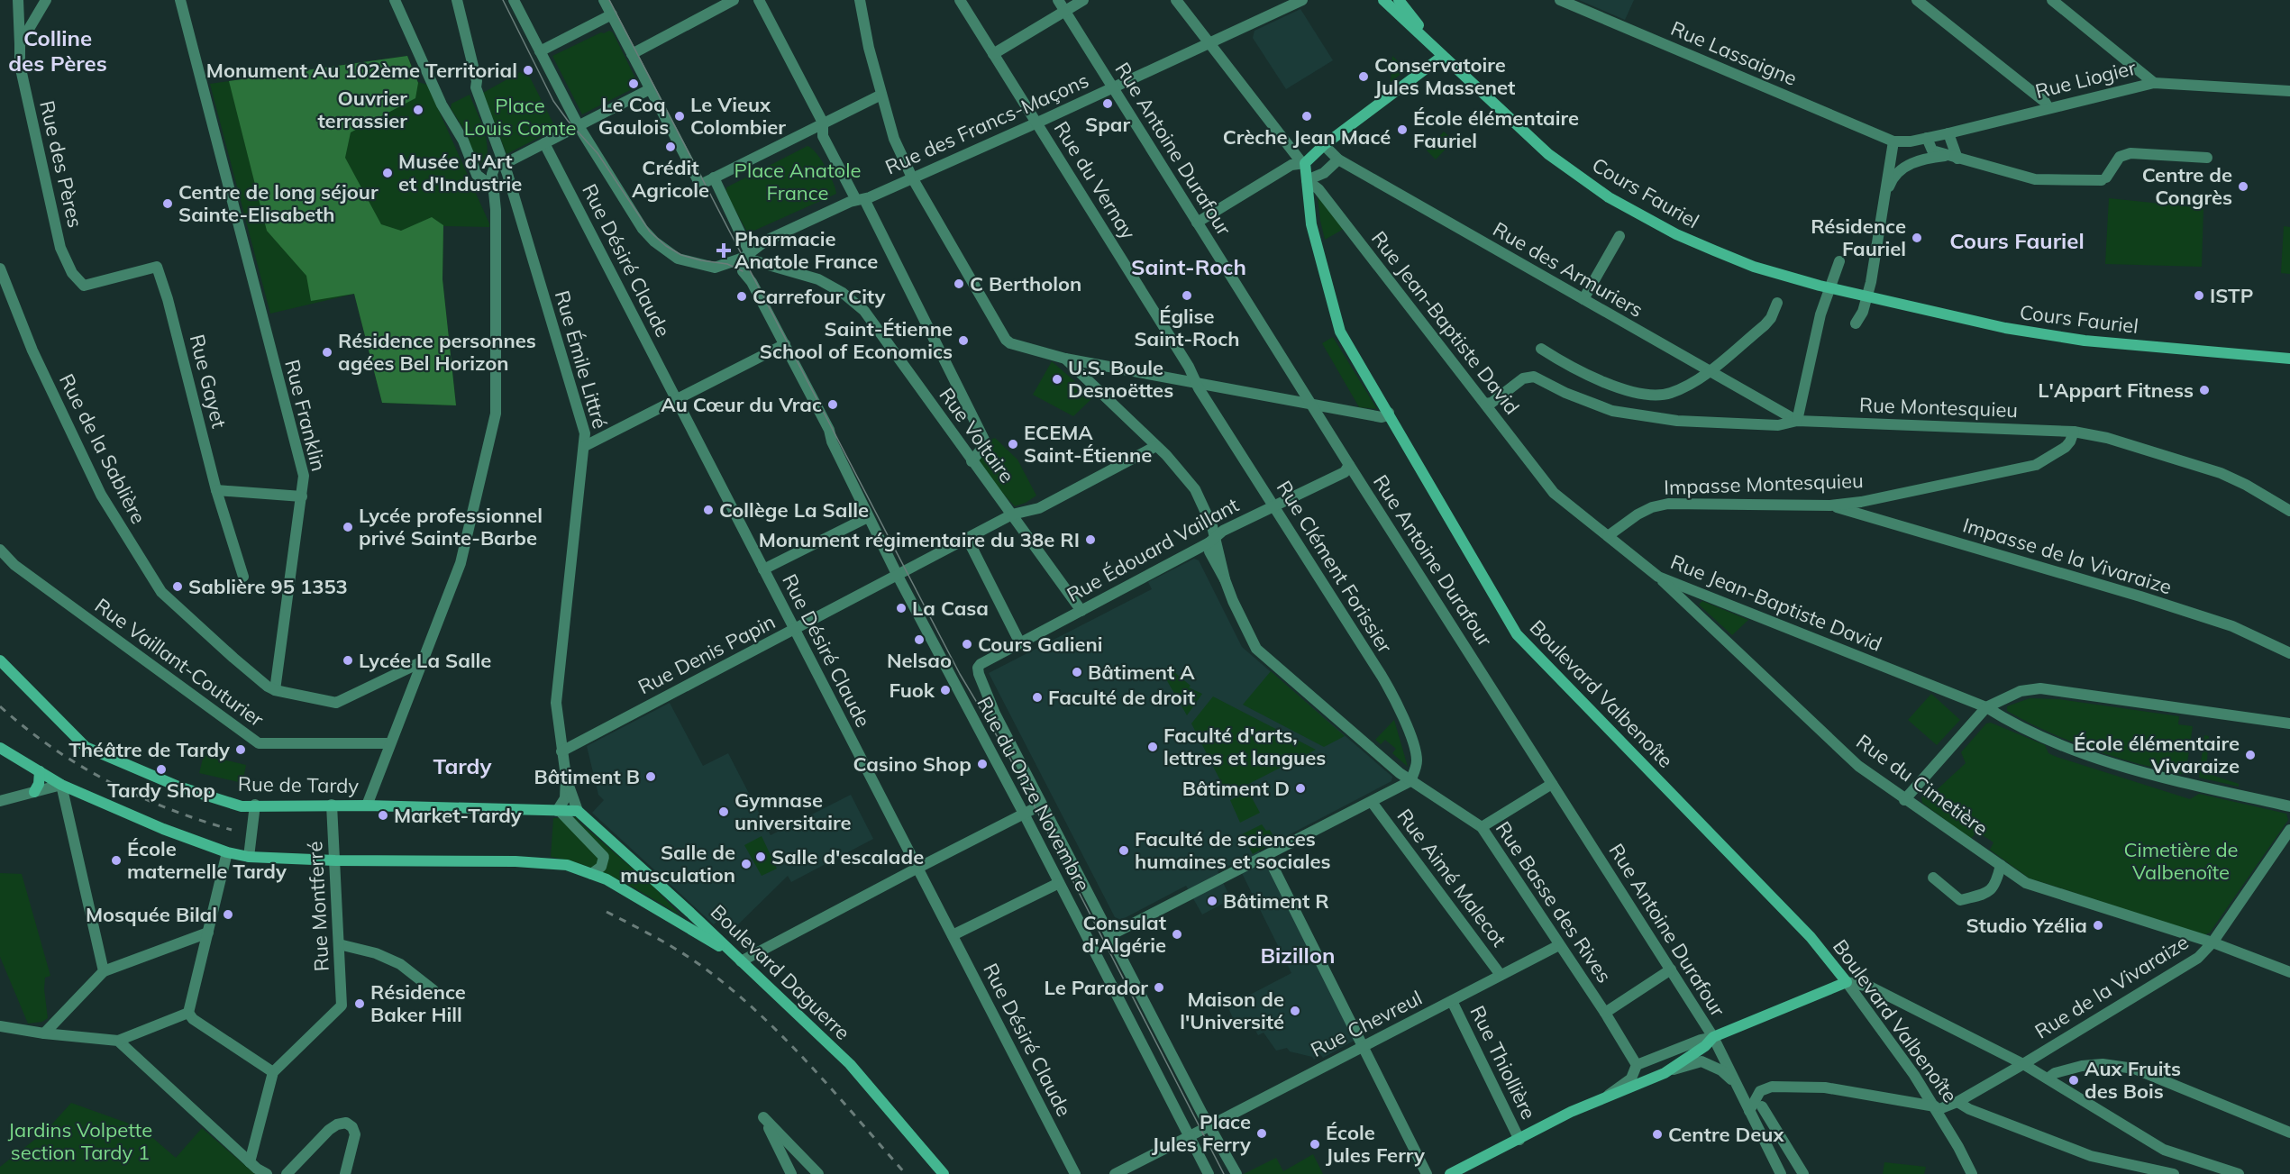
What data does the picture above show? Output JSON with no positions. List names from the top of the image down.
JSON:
{
  "streets": {
    "main road": [
      "Cours Fauriel",
      "Boulevard Valbenoîte",
      "Rue de Tardy",
      "Boulevard Daguerre"
    ],
    "street": [
      "Rue Lassaigne",
      "Rue Liogier",
      "Rue des Francs-Maçons",
      "Rue Antoine Durafour",
      "Rue des Pères",
      "Rue du Vernay",
      "Rue Désiré Claude",
      "Rue des Armuriers",
      "Rue Jean-Baptiste David",
      "Rue Émile Littré",
      "Rue Gayet",
      "Rue Montesquieu",
      "Rue Franklin",
      "Rue Voltaire",
      "Rue de la Sablière",
      "Impasse Montesquieu",
      "Rue Édouard Vaillant",
      "Impasse de la Vivaraize",
      "Rue Clément Forissier",
      "Rue Denis Papin",
      "Rue Vaillant-Couturier",
      "Rue du Cimetière",
      "Rue du Onze Novembre",
      "Rue Aimé Malecot",
      "Rue Basse des Rives",
      "Rue Montferré",
      "Rue de la Vivaraize",
      "Rue Chevreul",
      "Rue Thiollière"
    ]
  },
  "crossings": [
    ["Rue Lassaigne", "Rue Liogier"],
    ["Rue des Francs-Maçons", "Rue Antoine Durafour"],
    ["Rue des Francs-Maçons", "Rue du Vernay"],
    ["Rue Antoine Durafour", "Rue Édouard Vaillant"],
    ["Rue des Pères", "Rue Gayet"],
    ["Rue du Vernay", "Rue Clément Forissier"],
    ["Rue Désiré Claude", "Rue Denis Papin"],
    ["Rue des Armuriers", "Rue Montesquieu"],
    ["Rue Jean-Baptiste David", "Rue Montesquieu"],
    ["Rue Jean-Baptiste David", "Impasse Montesquieu"],
    ["Rue Jean-Baptiste David", "Boulevard Valbenoîte"],
    ["Rue Jean-Baptiste David", "Rue du Cimetière"],
    ["Rue Émile Littré", "Rue Denis Papin"],
    ["Rue Montesquieu", "Impasse Montesquieu"],
    ["Rue Franklin", "Rue de la Sablière"],
    ["Rue Voltaire", "Rue Édouard Vaillant"],
    ["Rue Voltaire", "Rue Denis Papin"],
    ["Rue Voltaire", "Rue du Onze Novembre"],
    ["Impasse Montesquieu", "Impasse de la Vivaraize"],
    ["Rue Édouard Vaillant", "Rue Clément Forissier"],
    ["Rue Édouard Vaillant", "Rue du Onze Novembre"],
    ["Rue Édouard Vaillant", "Rue Basse des Rives"],
    ["Rue Clément Forissier", "Rue Basse des Rives"],
    ["Rue Denis Papin", "Rue du Onze Novembre"],
    ["Boulevard Valbenoîte", "Rue de la Vivaraize"],
    ["Rue de Tardy", "Rue Montferré"],
    ["Rue de Tardy", "Boulevard Daguerre"],
    ["Rue du Cimetière", "Rue de la Vivaraize"],
    ["Rue du Onze Novembre", "Rue Chevreul"],
    ["Rue Aimé Malecot", "Rue Chevreul"],
    ["Rue Basse des Rives", "Rue Chevreul"],
    ["Rue Chevreul", "Rue Thiollière"]
  ],
  "districts": [
    "Colline des Pères",
    "Cours Fauriel",
    "Saint-Roch",
    "Tardy",
    "Bizillon"
  ],
  "parks": [
    "Place Louis Comte",
    "Place Anatole France",
    "Cimetière de Valbenoîte",
    "Jardins Volpette section Tardy 1"
  ],
  "places": {
    "other": [
      "Monument Au 102ème Territorial",
      "Conservatoire Jules Massenet",
      "Le Coq Gaulois",
      "Spar",
      "Ouvrier terrassier",
      "Le Vieux Colombier",
      "Crèche Jean Macé",
      "École élémentaire Fauriel",
      "Crédit Agricole",
      "Musée d'Art et d'Industrie",
      "Centre de Congrès",
      "Centre de long séjour Sainte-Elisabeth",
      "Résidence Fauriel",
      "C Bertholon",
      "Église Saint-Roch",
      "ISTP",
      "Carrefour City",
      "Saint-Étienne School of Economics",
      "Résidence personnes agées Bel Horizon",
      "U.S. Boule Desnoëttes",
      "L'Appart Fitness",
      "Au Cœur du Vrac",
      "ECEMA Saint-Étienne",
      "Collège La Salle",
      "Lycée professionnel privé Sainte-Barbe",
      "Monument régimentaire du 38e RI",
      "Sablière 95 1353",
      "La Casa",
      "Nelsao",
      "Cours Galieni",
      "Lycée La Salle",
      "Bâtiment A",
      "Fuok",
      "Faculté de droit",
      "Faculté d'arts, lettres et langues",
      "Théâtre de Tardy",
      "École élémentaire Vivaraize",
      "Casino Shop",
      "Tardy Shop",
      "Bâtiment B",
      "Bâtiment D",
      "Gymnase universitaire",
      "Market-Tardy",
      "Faculté de sciences humaines et sociales",
      "Salle d'escalade",
      "École maternelle Tardy",
      "Salle de musculation",
      "Bâtiment R",
      "Mosquée Bilal",
      "Studio Yzélia",
      "Consulat d'Algérie",
      "Le Parador",
      "Résidence Baker Hill",
      "Maison de l'Université",
      "Aux Fruits des Bois",
      "Place Jules Ferry",
      "Centre Deux",
      "École Jules Ferry"
    ],
    "health": ["Pharmacie Anatole France"]
  }
}
